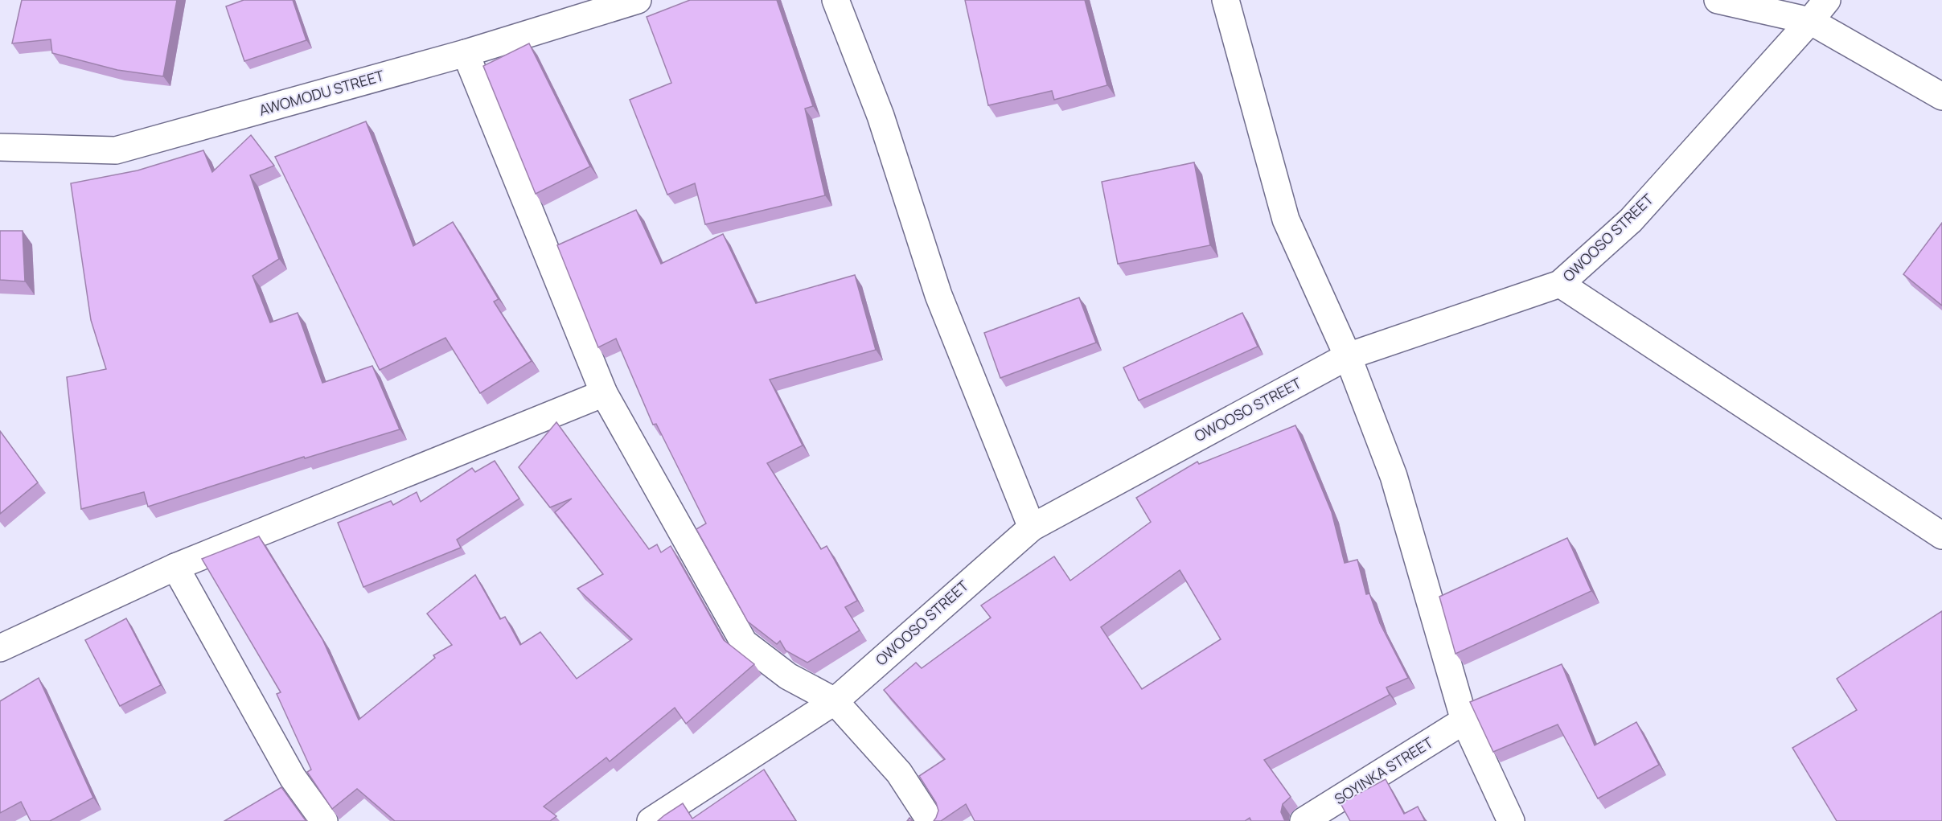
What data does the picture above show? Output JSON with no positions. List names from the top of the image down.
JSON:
{
  "streets": {
    "street": ["AWOMODU STREET", "OWOOSO STREET", "SOYINKA STREET"]
  }
}
